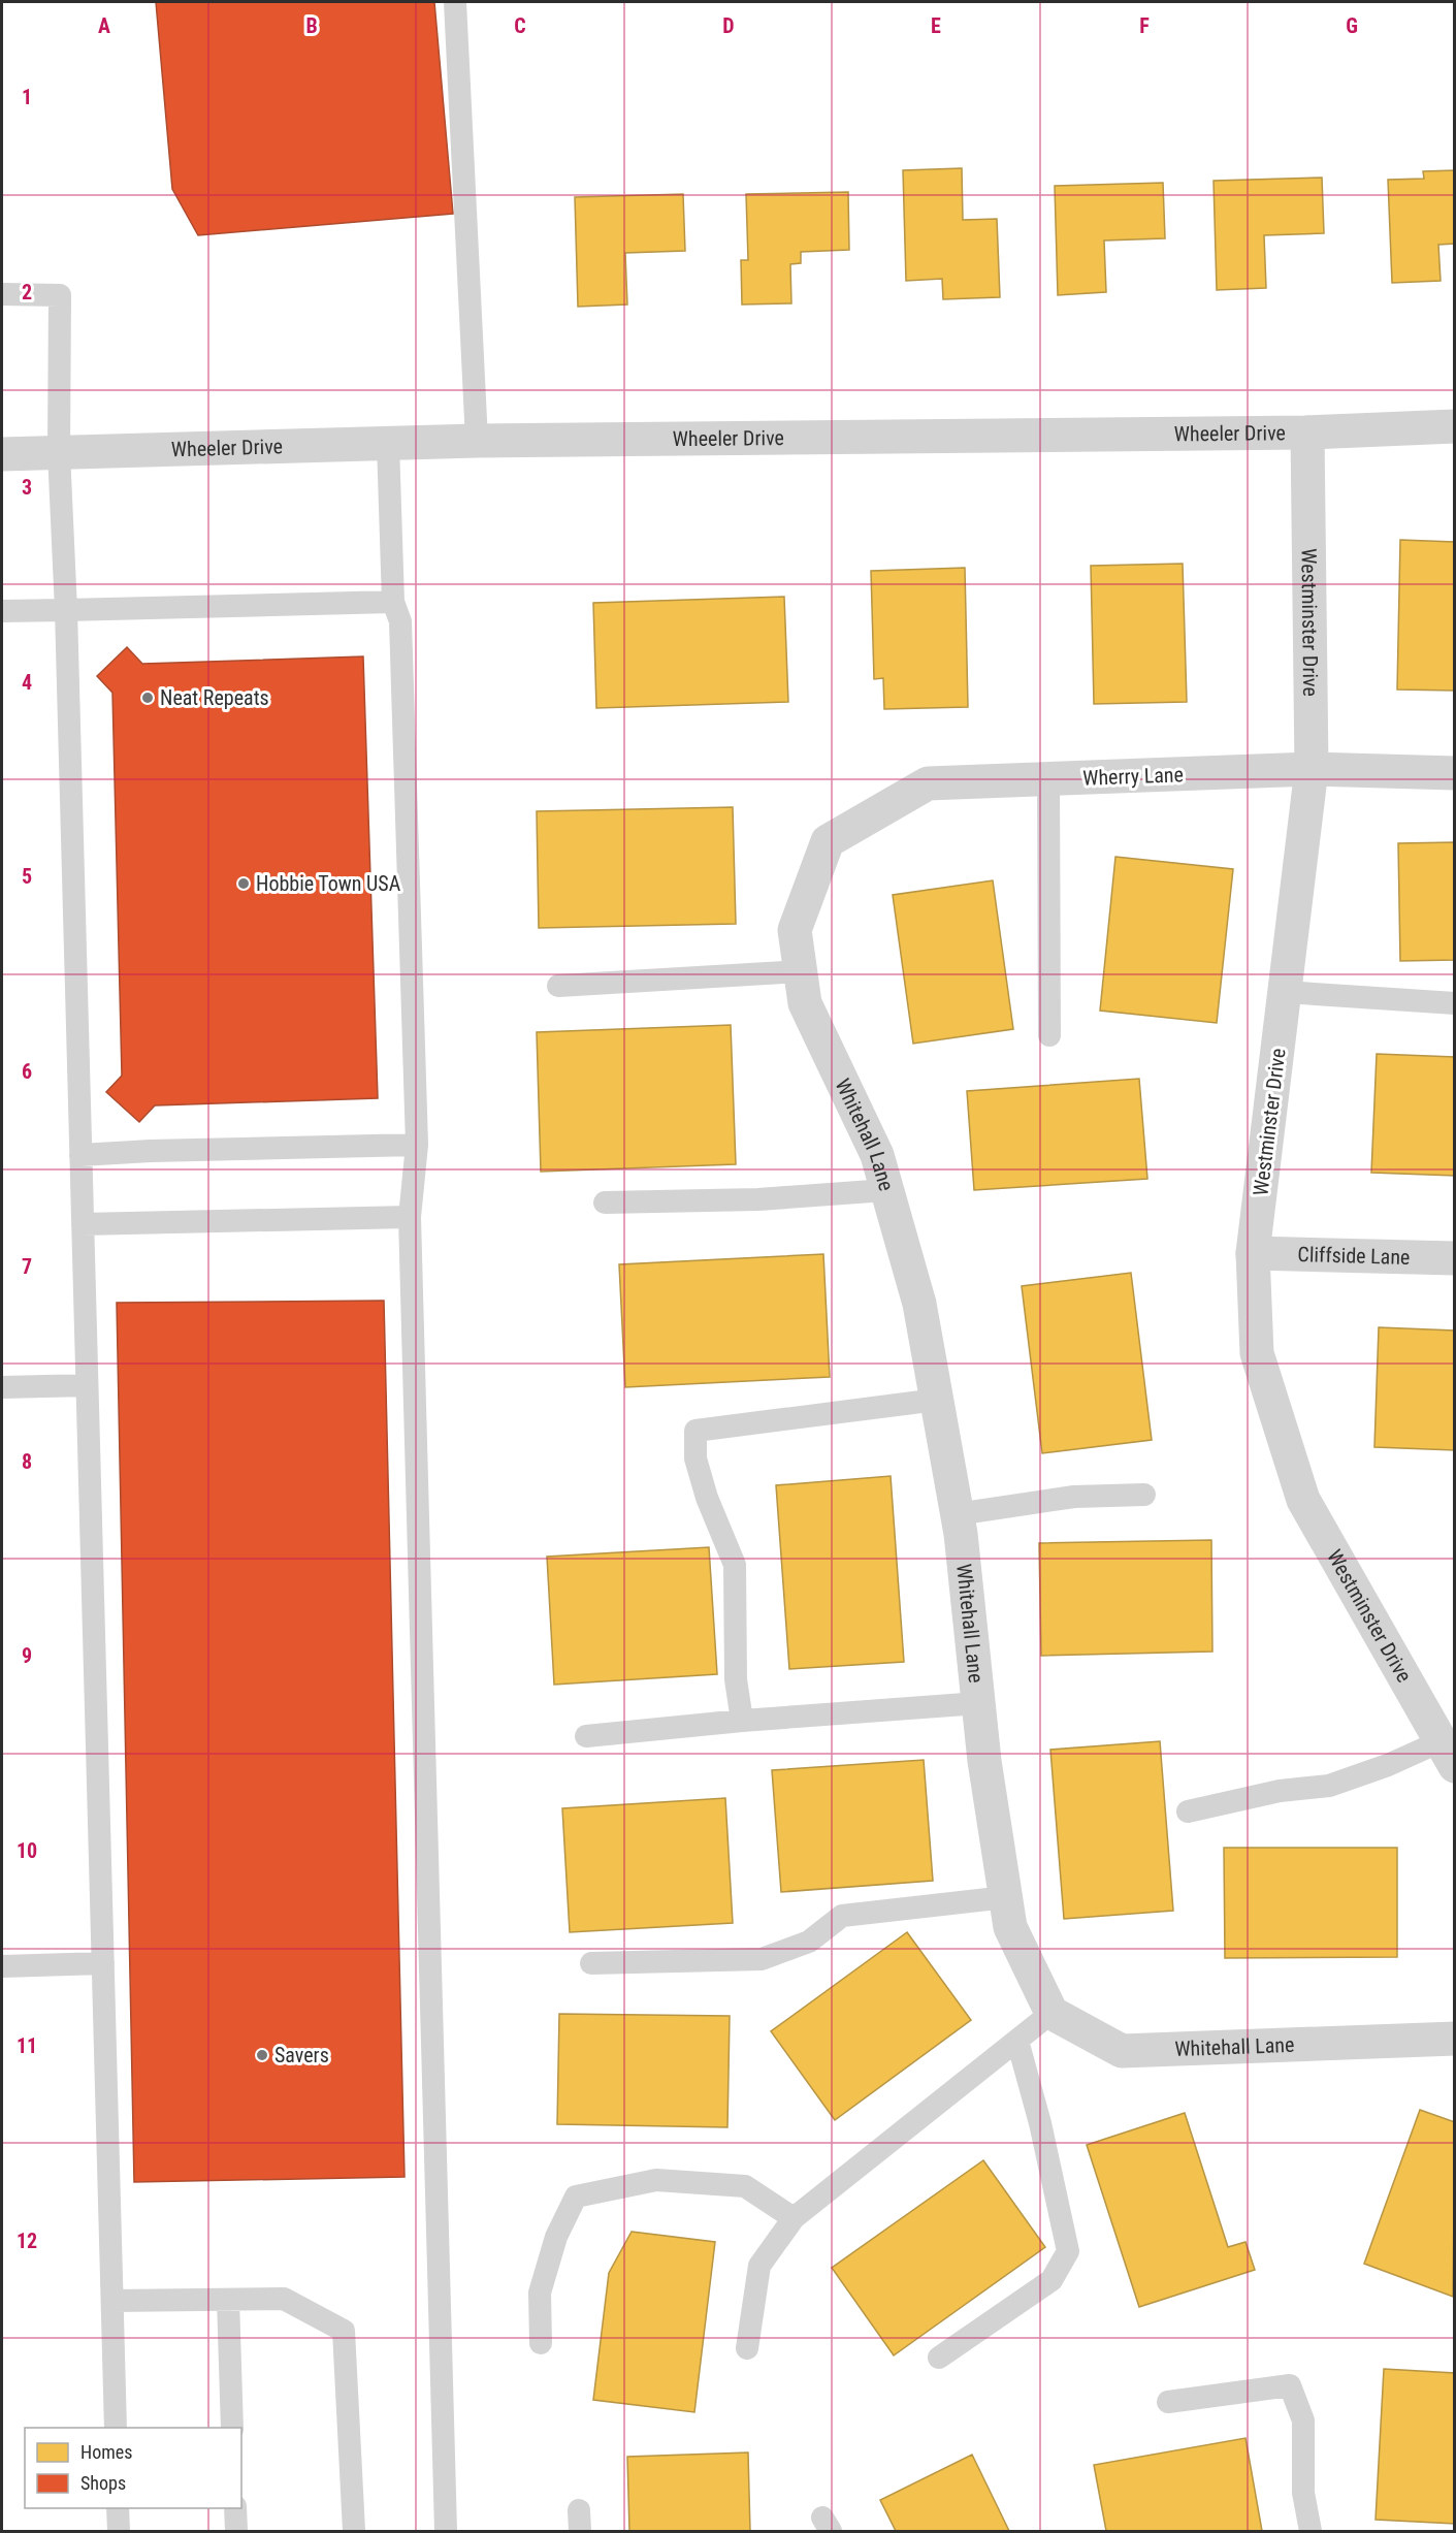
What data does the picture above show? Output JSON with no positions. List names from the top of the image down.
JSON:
{
  "streets": {
    "street": [
      "Wheeler Drive",
      "Westminster Drive",
      "Wherry Lane",
      "Whitehall Lane",
      "Cliffside Lane"
    ]
  },
  "crossings": [
    ["Wheeler Drive", "Westminster Drive"],
    ["Westminster Drive", "Wherry Lane"],
    ["Westminster Drive", "Cliffside Lane"],
    ["Wherry Lane", "Whitehall Lane"]
  ],
  "places": ["Neat Repeats", "Hobbie Town USA", "Savers"],
  "legend": ["Homes", "Shops"],
  "grid": {
    "columns": [
      "A",
      "B",
      "C",
      "D",
      "E",
      "F",
      "G"
    ],
    "rows": [
      "1",
      "2",
      "3",
      "4",
      "5",
      "6",
      "7",
      "8",
      "9",
      "10",
      "11",
      "12"
    ]
  }
}
